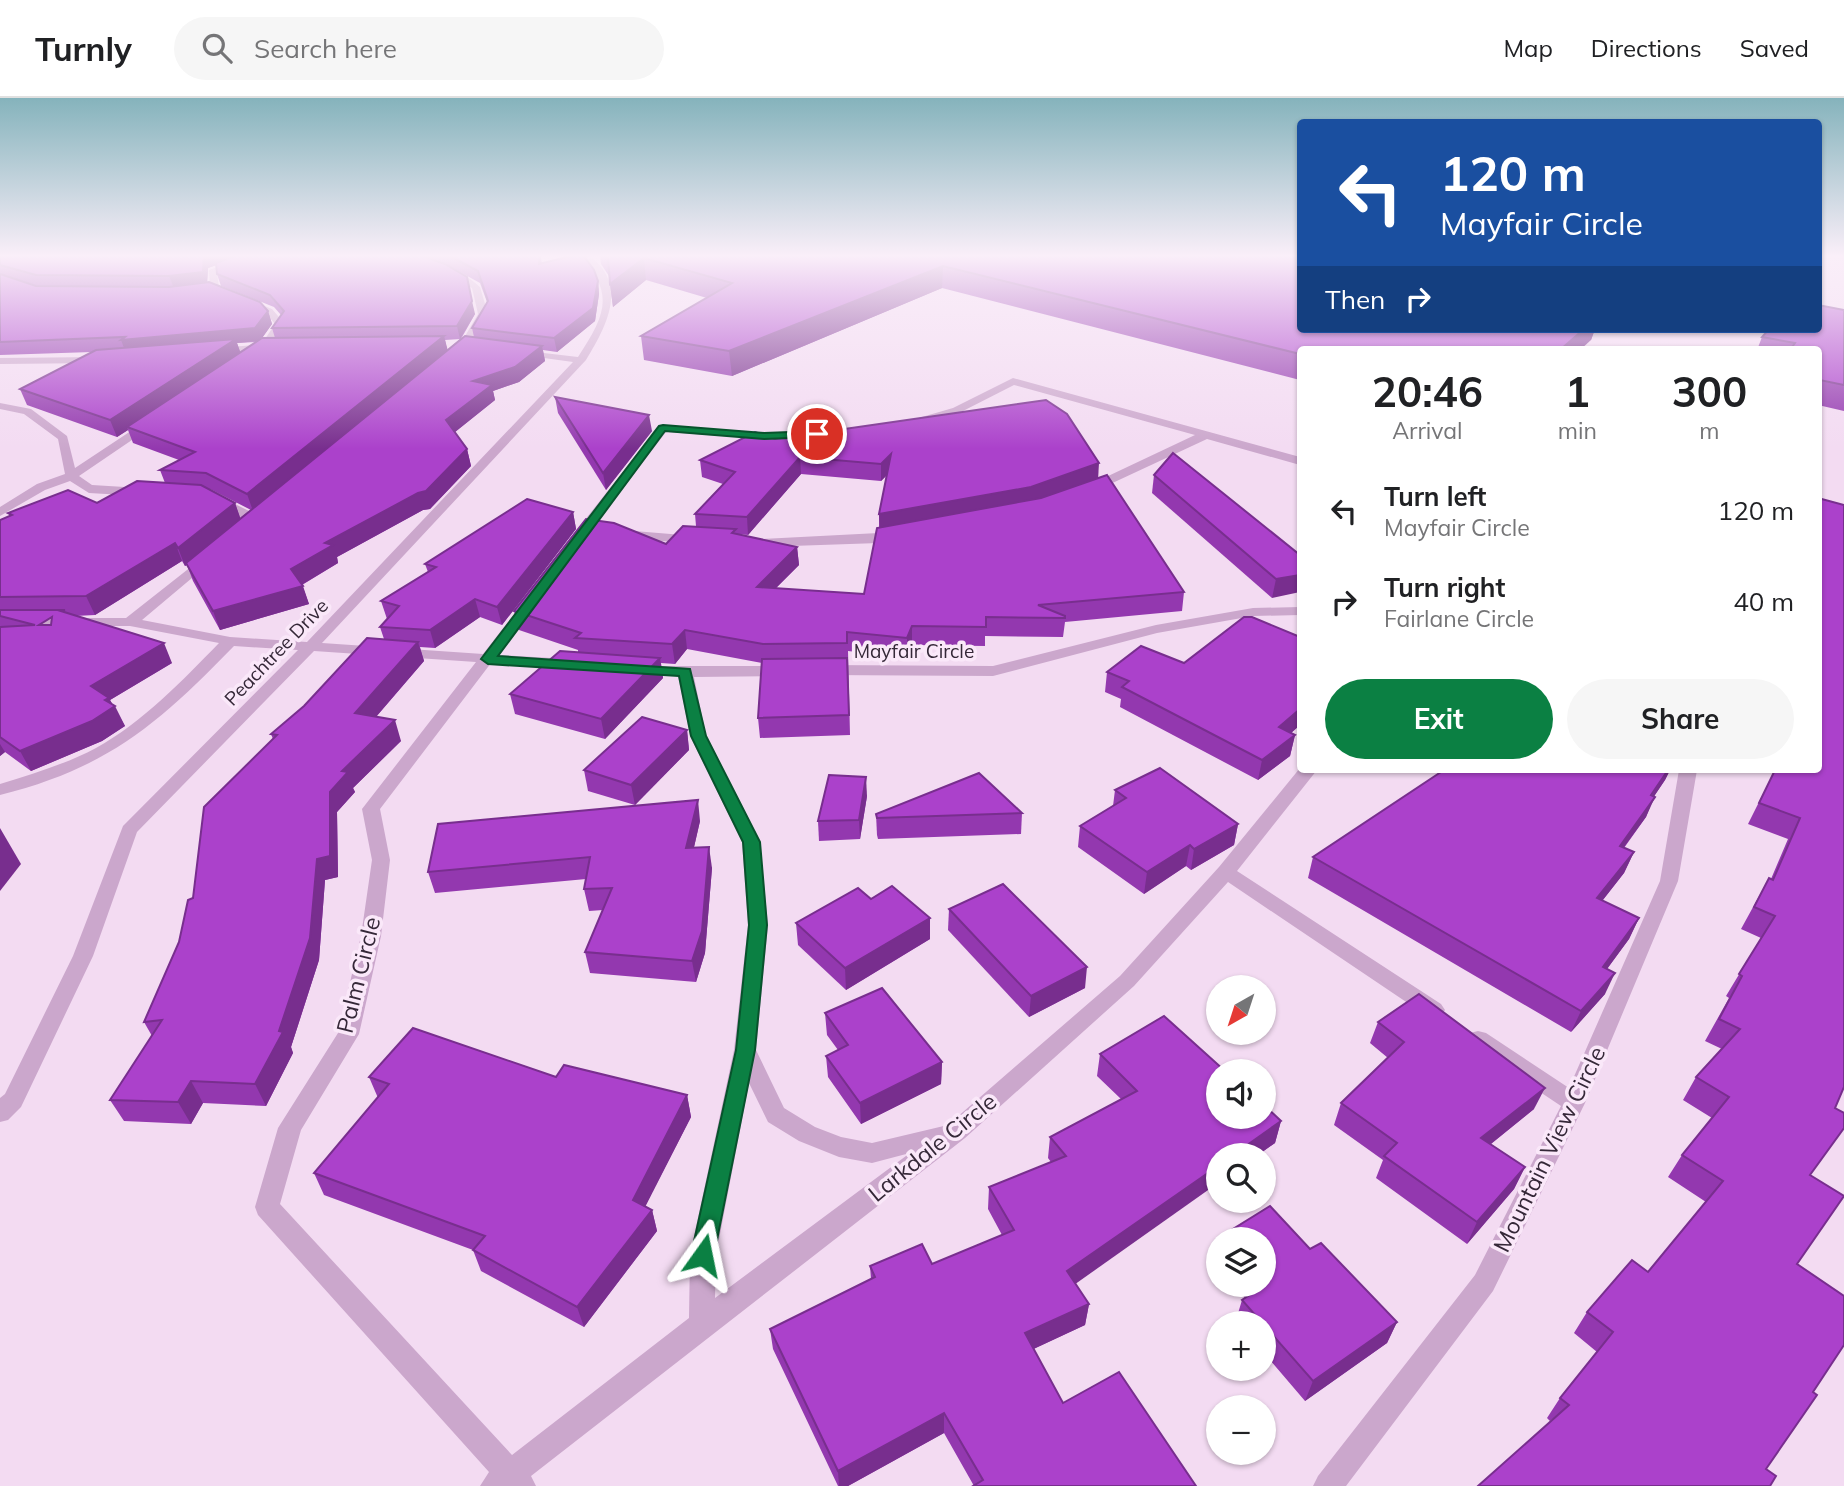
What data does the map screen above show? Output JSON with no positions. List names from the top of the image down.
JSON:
{
  "streets": {
    "street": [
      "Mayfair Circle",
      "Peachtree Drive",
      "Palm Circle",
      "Larkdale Circle",
      "Mountain View Circle"
    ]
  },
  "crossings": [
    ["Palm Circle", "Larkdale Circle"]
  ],
  "north": "bottom left",
  "page": {
    "header": "Turnly",
    "search": "Search here",
    "nav": ["Map", "Directions", "Saved"],
    "turn": ["120 m", "Mayfair Circle"],
    "then": "Then",
    "eta": [
      "20:46",
      "Arrival",
      "1",
      "min",
      "300",
      "m"
    ],
    "list": [
      {
        "name": "Turn left",
        "note": "Mayfair Circle",
        "value": "120 m"
      },
      {
        "name": "Turn right",
        "note": "Fairlane Circle",
        "value": "40 m"
      }
    ],
    "buttons": ["Exit", "Share"],
    "map_buttons": ["+", "−"]
  }
}
